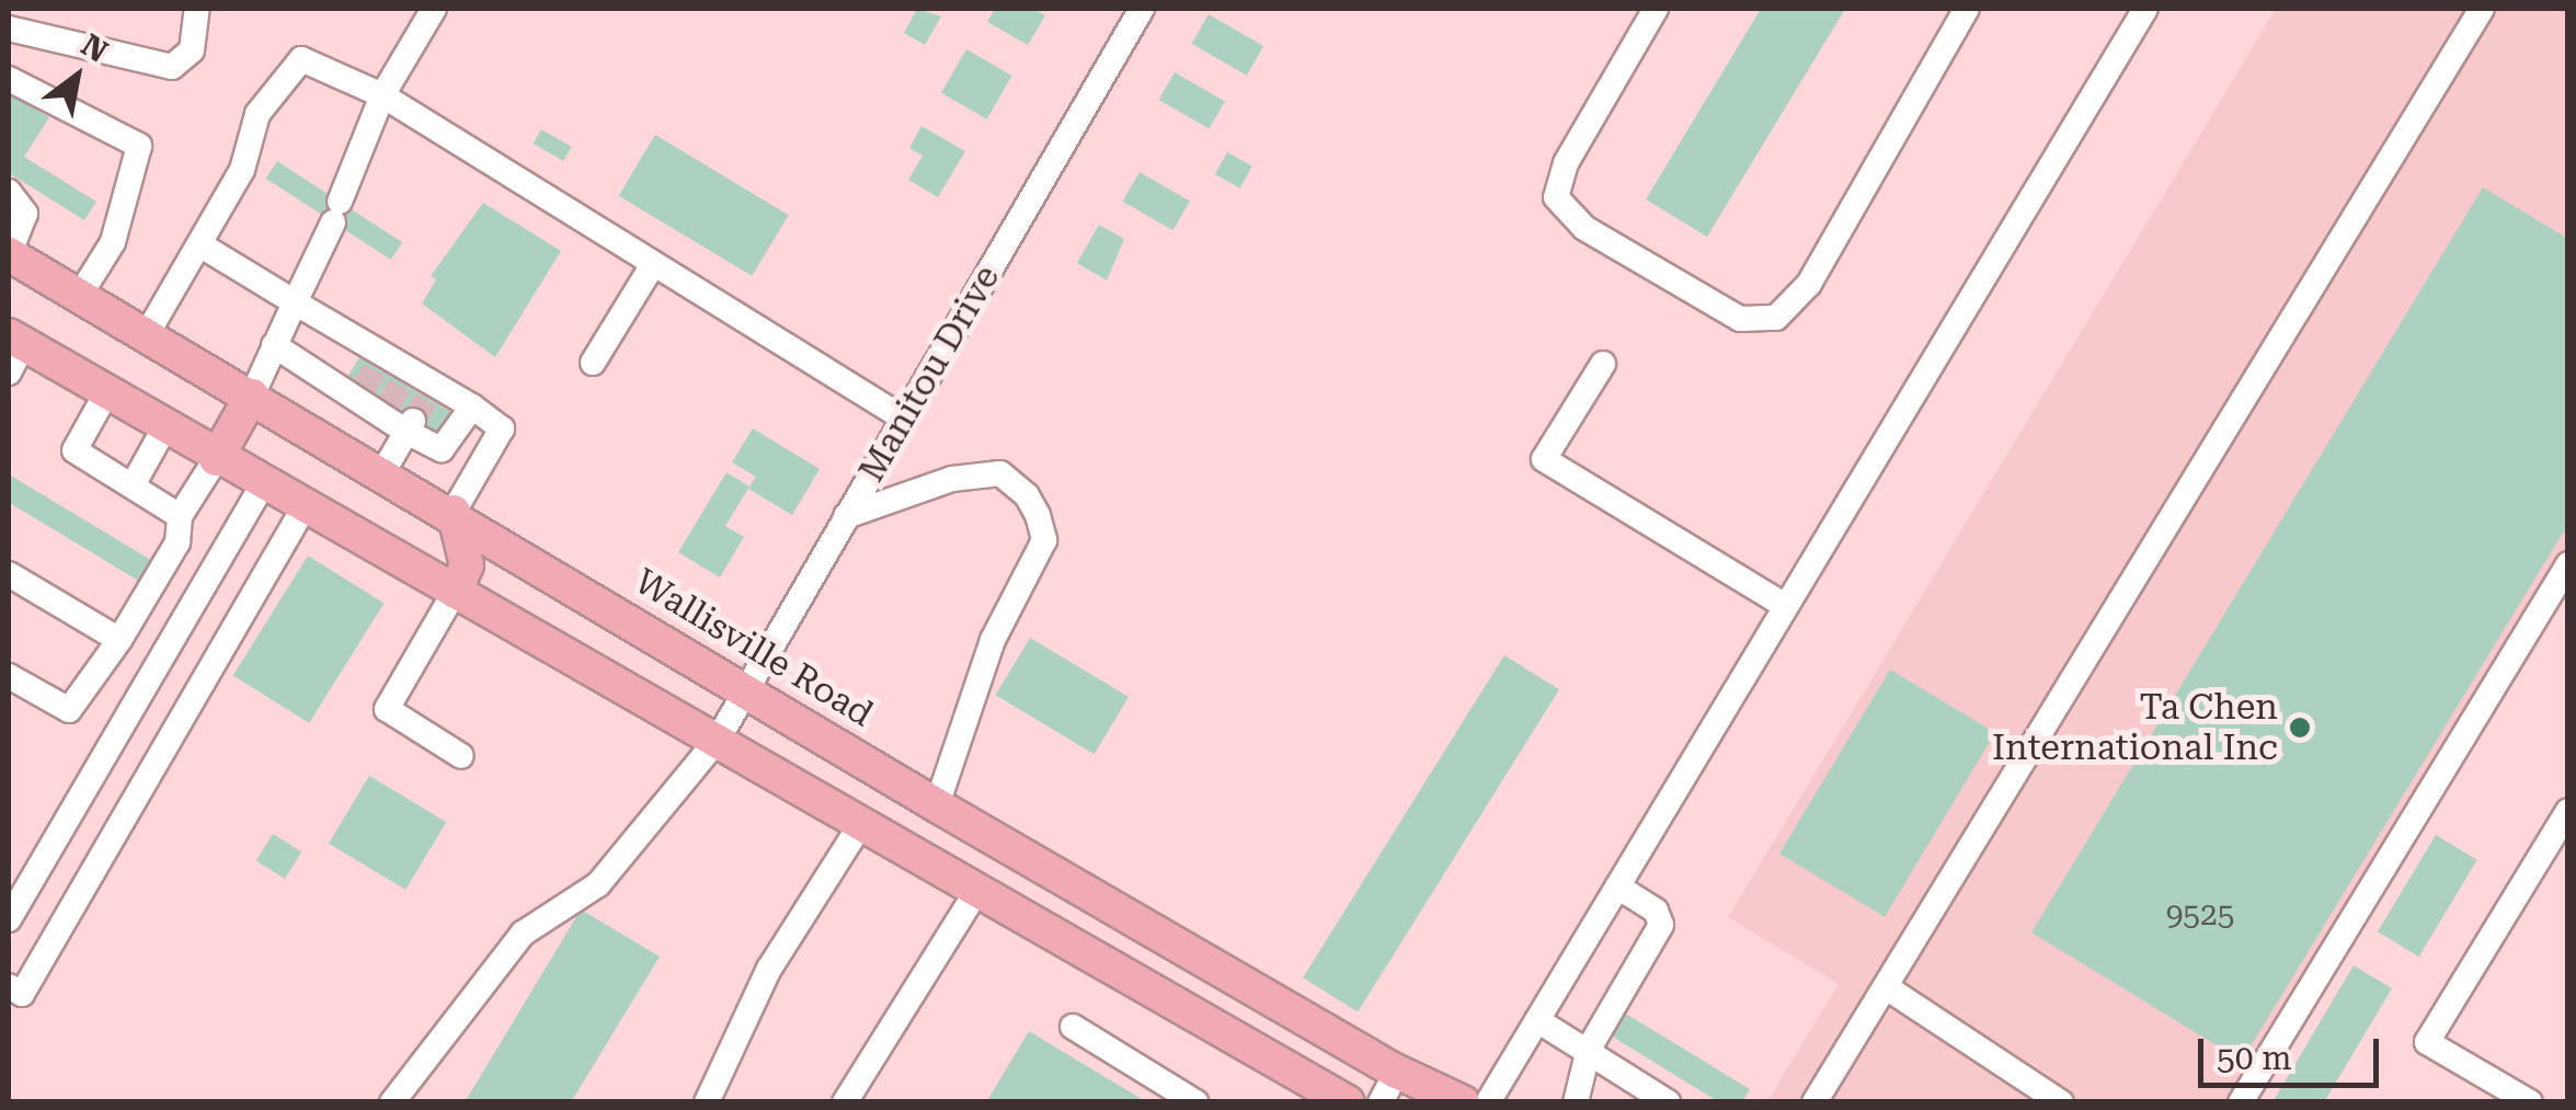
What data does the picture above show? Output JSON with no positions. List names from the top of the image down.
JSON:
{
  "streets": {
    "main road": ["Wallisville Road"],
    "street": ["Manitou Drive"]
  },
  "crossings": [
    ["Manitou Drive", "Wallisville Road"]
  ],
  "places": ["Ta Chen International Inc"],
  "house_numbers": ["9525"],
  "scale_bar": "50 m",
  "north": "top right"
}
